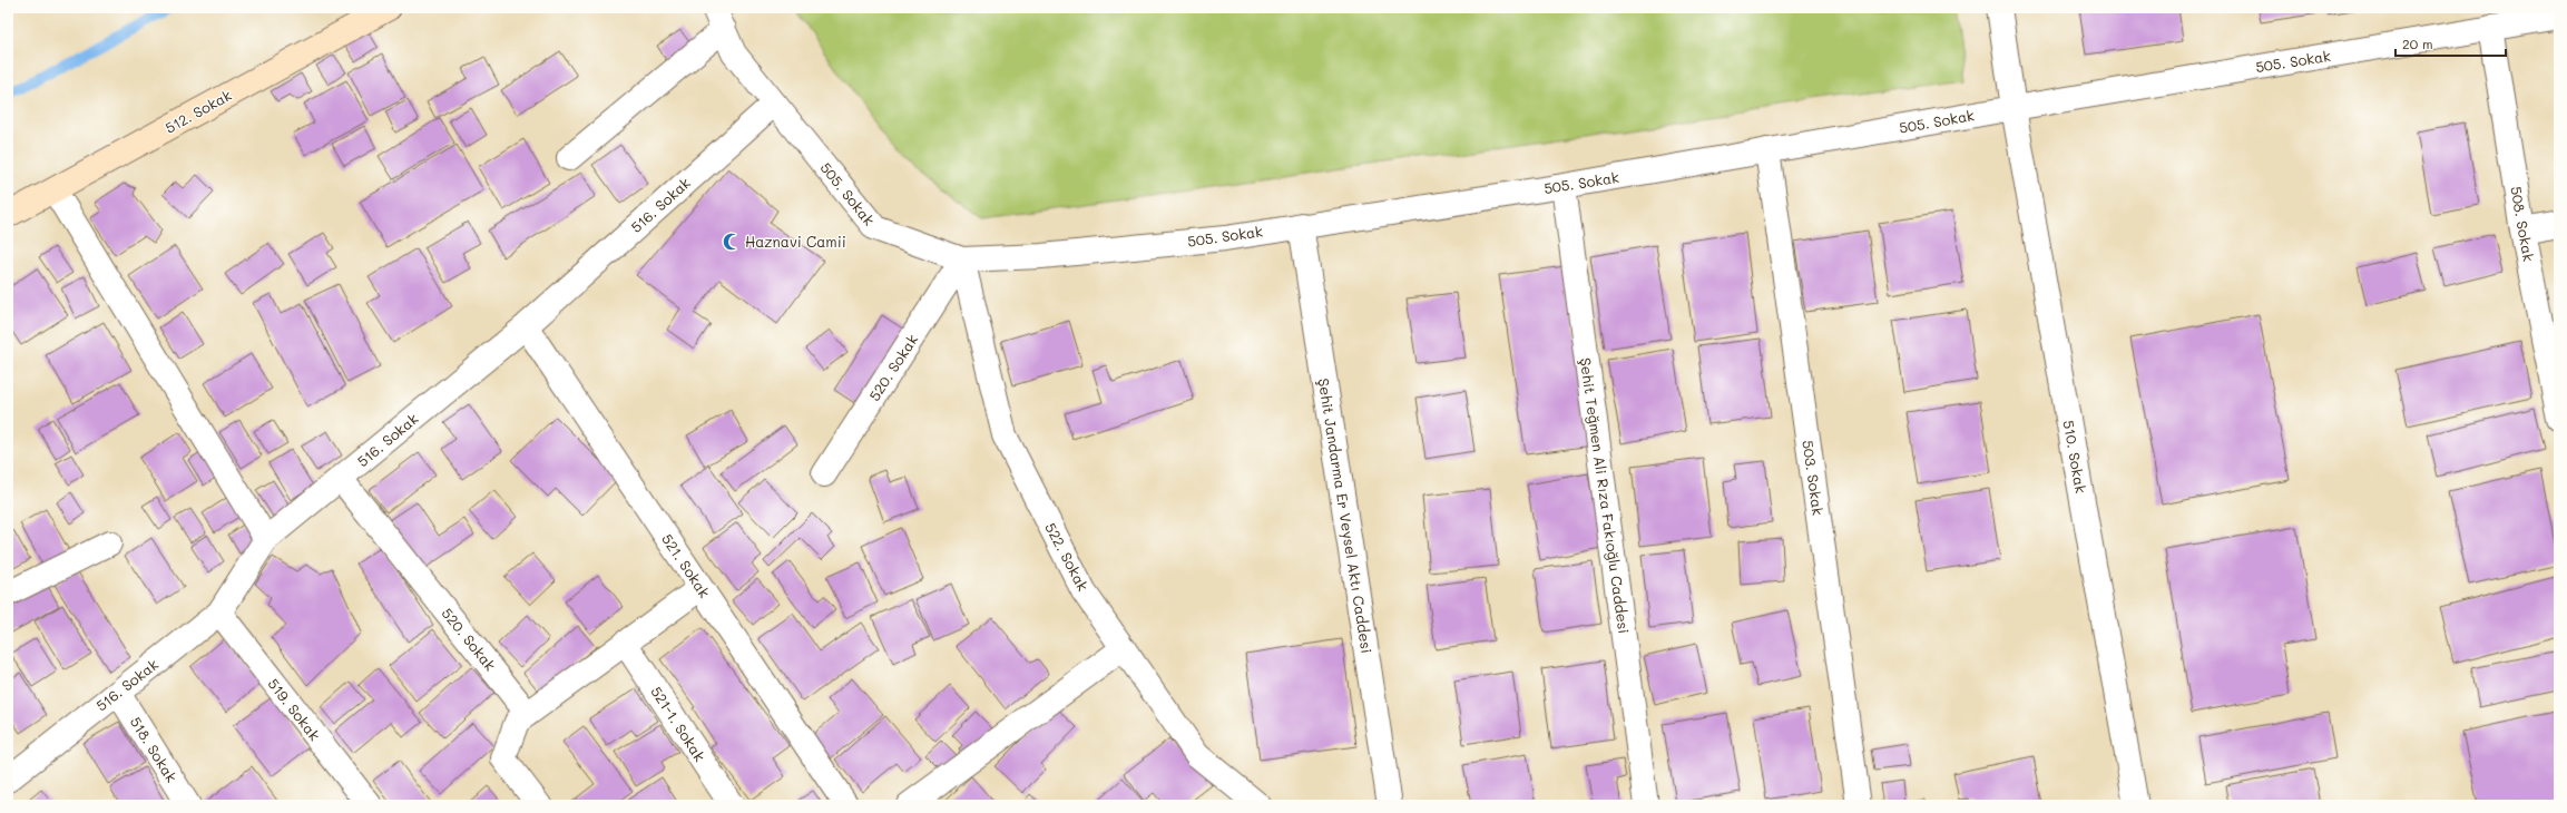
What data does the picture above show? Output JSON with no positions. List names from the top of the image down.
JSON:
{
  "streets": {
    "street": [
      "505. Sokak",
      "512. Sokak",
      "516. Sokak",
      "508. Sokak",
      "520. Sokak",
      "510. Sokak",
      "503. Sokak",
      "Şehit Teğmen Ali Rıza Fakıoğlu Caddesi",
      "Şehit Jandarma Er Veysel Aktı Caddesi",
      "522. Sokak",
      "521. Sokak",
      "519. Sokak",
      "521-1. Sokak",
      "518. Sokak"
    ]
  },
  "crossings": [
    ["505. Sokak", "516. Sokak"],
    ["505. Sokak", "508. Sokak"],
    ["505. Sokak", "520. Sokak"],
    ["505. Sokak", "510. Sokak"],
    ["505. Sokak", "503. Sokak"],
    ["505. Sokak", "Şehit Teğmen Ali Rıza Fakıoğlu Caddesi"],
    ["505. Sokak", "Şehit Jandarma Er Veysel Aktı Caddesi"],
    ["505. Sokak", "522. Sokak"],
    ["516. Sokak", "520. Sokak"],
    ["516. Sokak", "521. Sokak"],
    ["516. Sokak", "519. Sokak"],
    ["516. Sokak", "518. Sokak"],
    ["520. Sokak", "522. Sokak"]
  ],
  "places": {
    "mosque": ["Haznavi Camii"]
  },
  "scale_bar": "20 m"
}
